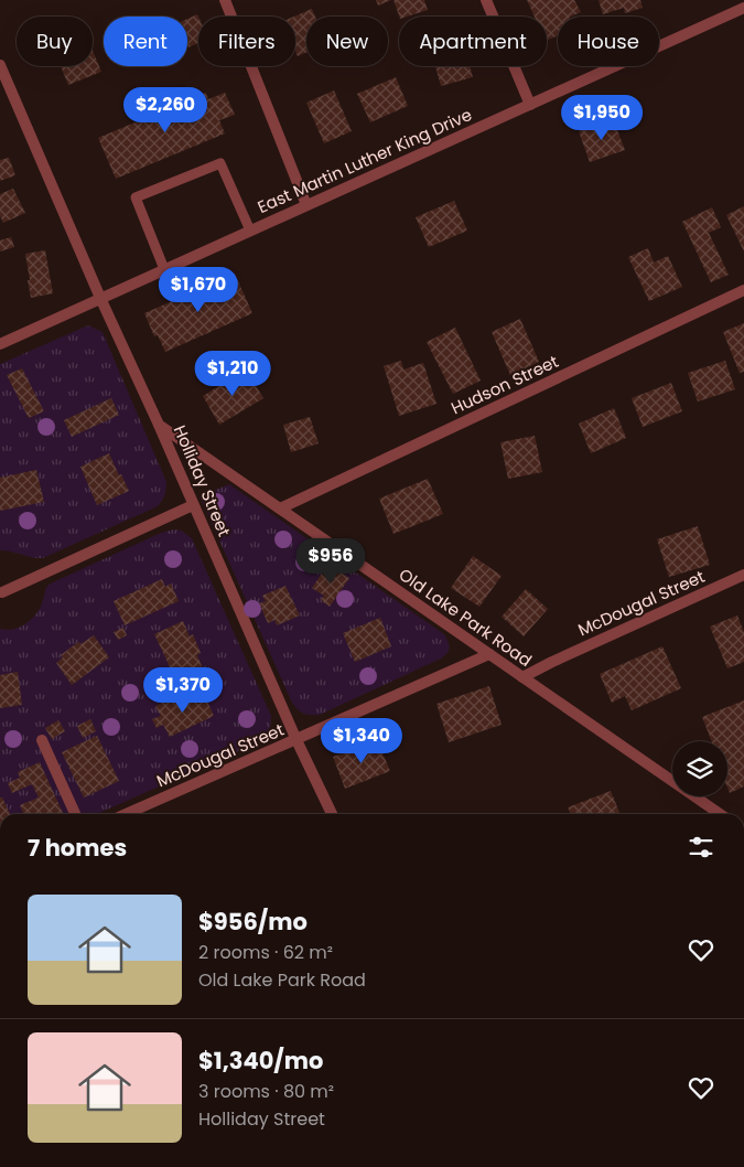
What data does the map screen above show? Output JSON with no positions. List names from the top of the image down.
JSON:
{
  "streets": {
    "street": [
      "East Martin Luther King Drive",
      "Hudson Street",
      "Holliday Street",
      "McDougal Street",
      "Old Lake Park Road"
    ]
  },
  "crossings": [
    ["East Martin Luther King Drive", "Holliday Street"],
    ["Hudson Street", "Old Lake Park Road"],
    ["Holliday Street", "McDougal Street"],
    ["Holliday Street", "Old Lake Park Road"],
    ["McDougal Street", "Old Lake Park Road"]
  ],
  "page": {
    "chip": [
      "Buy",
      "Rent",
      "Filters",
      "New",
      "Apartment",
      "House"
    ],
    "price": [
      "$2,260",
      "$1,950",
      "$1,670",
      "$1,210",
      "$956",
      "$1,370",
      "$1,340"
    ],
    "heading": "7 homes",
    "list": [
      {
        "name": "$956/mo",
        "note": "2 rooms · 62 m² · Old Lake Park Road"
      },
      {
        "name": "$1,340/mo",
        "note": "3 rooms · 80 m² · Holliday Street"
      }
    ]
  }
}
